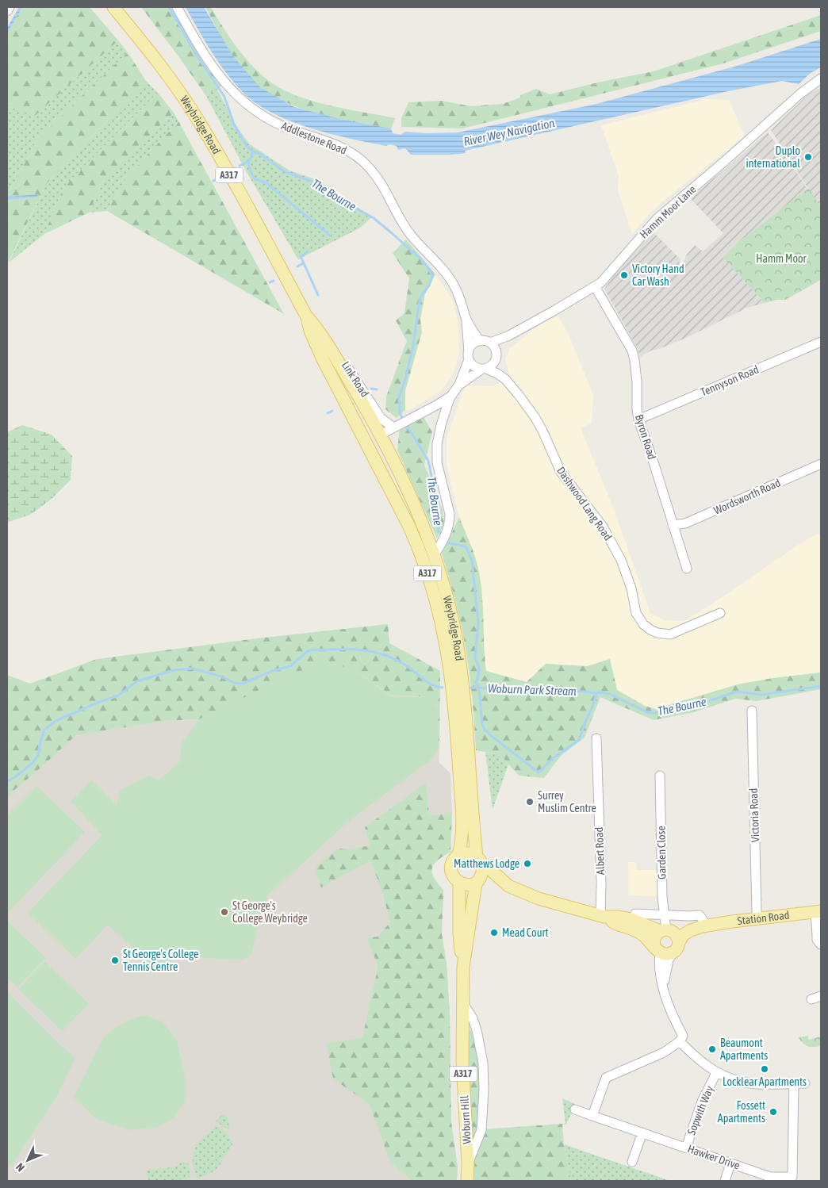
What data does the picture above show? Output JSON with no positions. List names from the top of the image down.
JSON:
{
  "streets": {
    "main road": [
      "Weybridge Road",
      "A317",
      "Station Road",
      "Woburn Hill"
    ],
    "street": [
      "Addlestone Road",
      "Hamm Moor Lane",
      "Link Road",
      "Tennyson Road",
      "Byron Road",
      "Wordsworth Road",
      "Dashwood Lang Road",
      "Victoria Road",
      "Albert Road",
      "Garden Close",
      "Sopwith Way",
      "Hawker Drive"
    ]
  },
  "crossings": [
    ["Weybridge Road", "Addlestone Road"],
    ["Weybridge Road", "Link Road"],
    ["Weybridge Road", "Woburn Hill"],
    ["Addlestone Road", "Hamm Moor Lane"],
    ["Addlestone Road", "Dashwood Lang Road"],
    ["Hamm Moor Lane", "Byron Road"],
    ["Hamm Moor Lane", "Dashwood Lang Road"],
    ["Tennyson Road", "Byron Road"],
    ["Byron Road", "Wordsworth Road"],
    ["Victoria Road", "Station Road"],
    ["Garden Close", "Station Road"],
    ["Sopwith Way", "Hawker Drive"]
  ],
  "water": ["River Wey Navigation", "The Bourne", "Woburn Park Stream"],
  "parks": ["Hamm Moor"],
  "places": [
    "Duplo international",
    "Victory Hand Car Wash",
    "Surrey Muslim Centre",
    "Matthews Lodge",
    "St George's College Weybridge",
    "Mead Court",
    "St George's College Tennis Centre",
    "Beaumont Apartments",
    "Locklear Apartments",
    "Fossett Apartments"
  ],
  "north": "bottom left"
}
